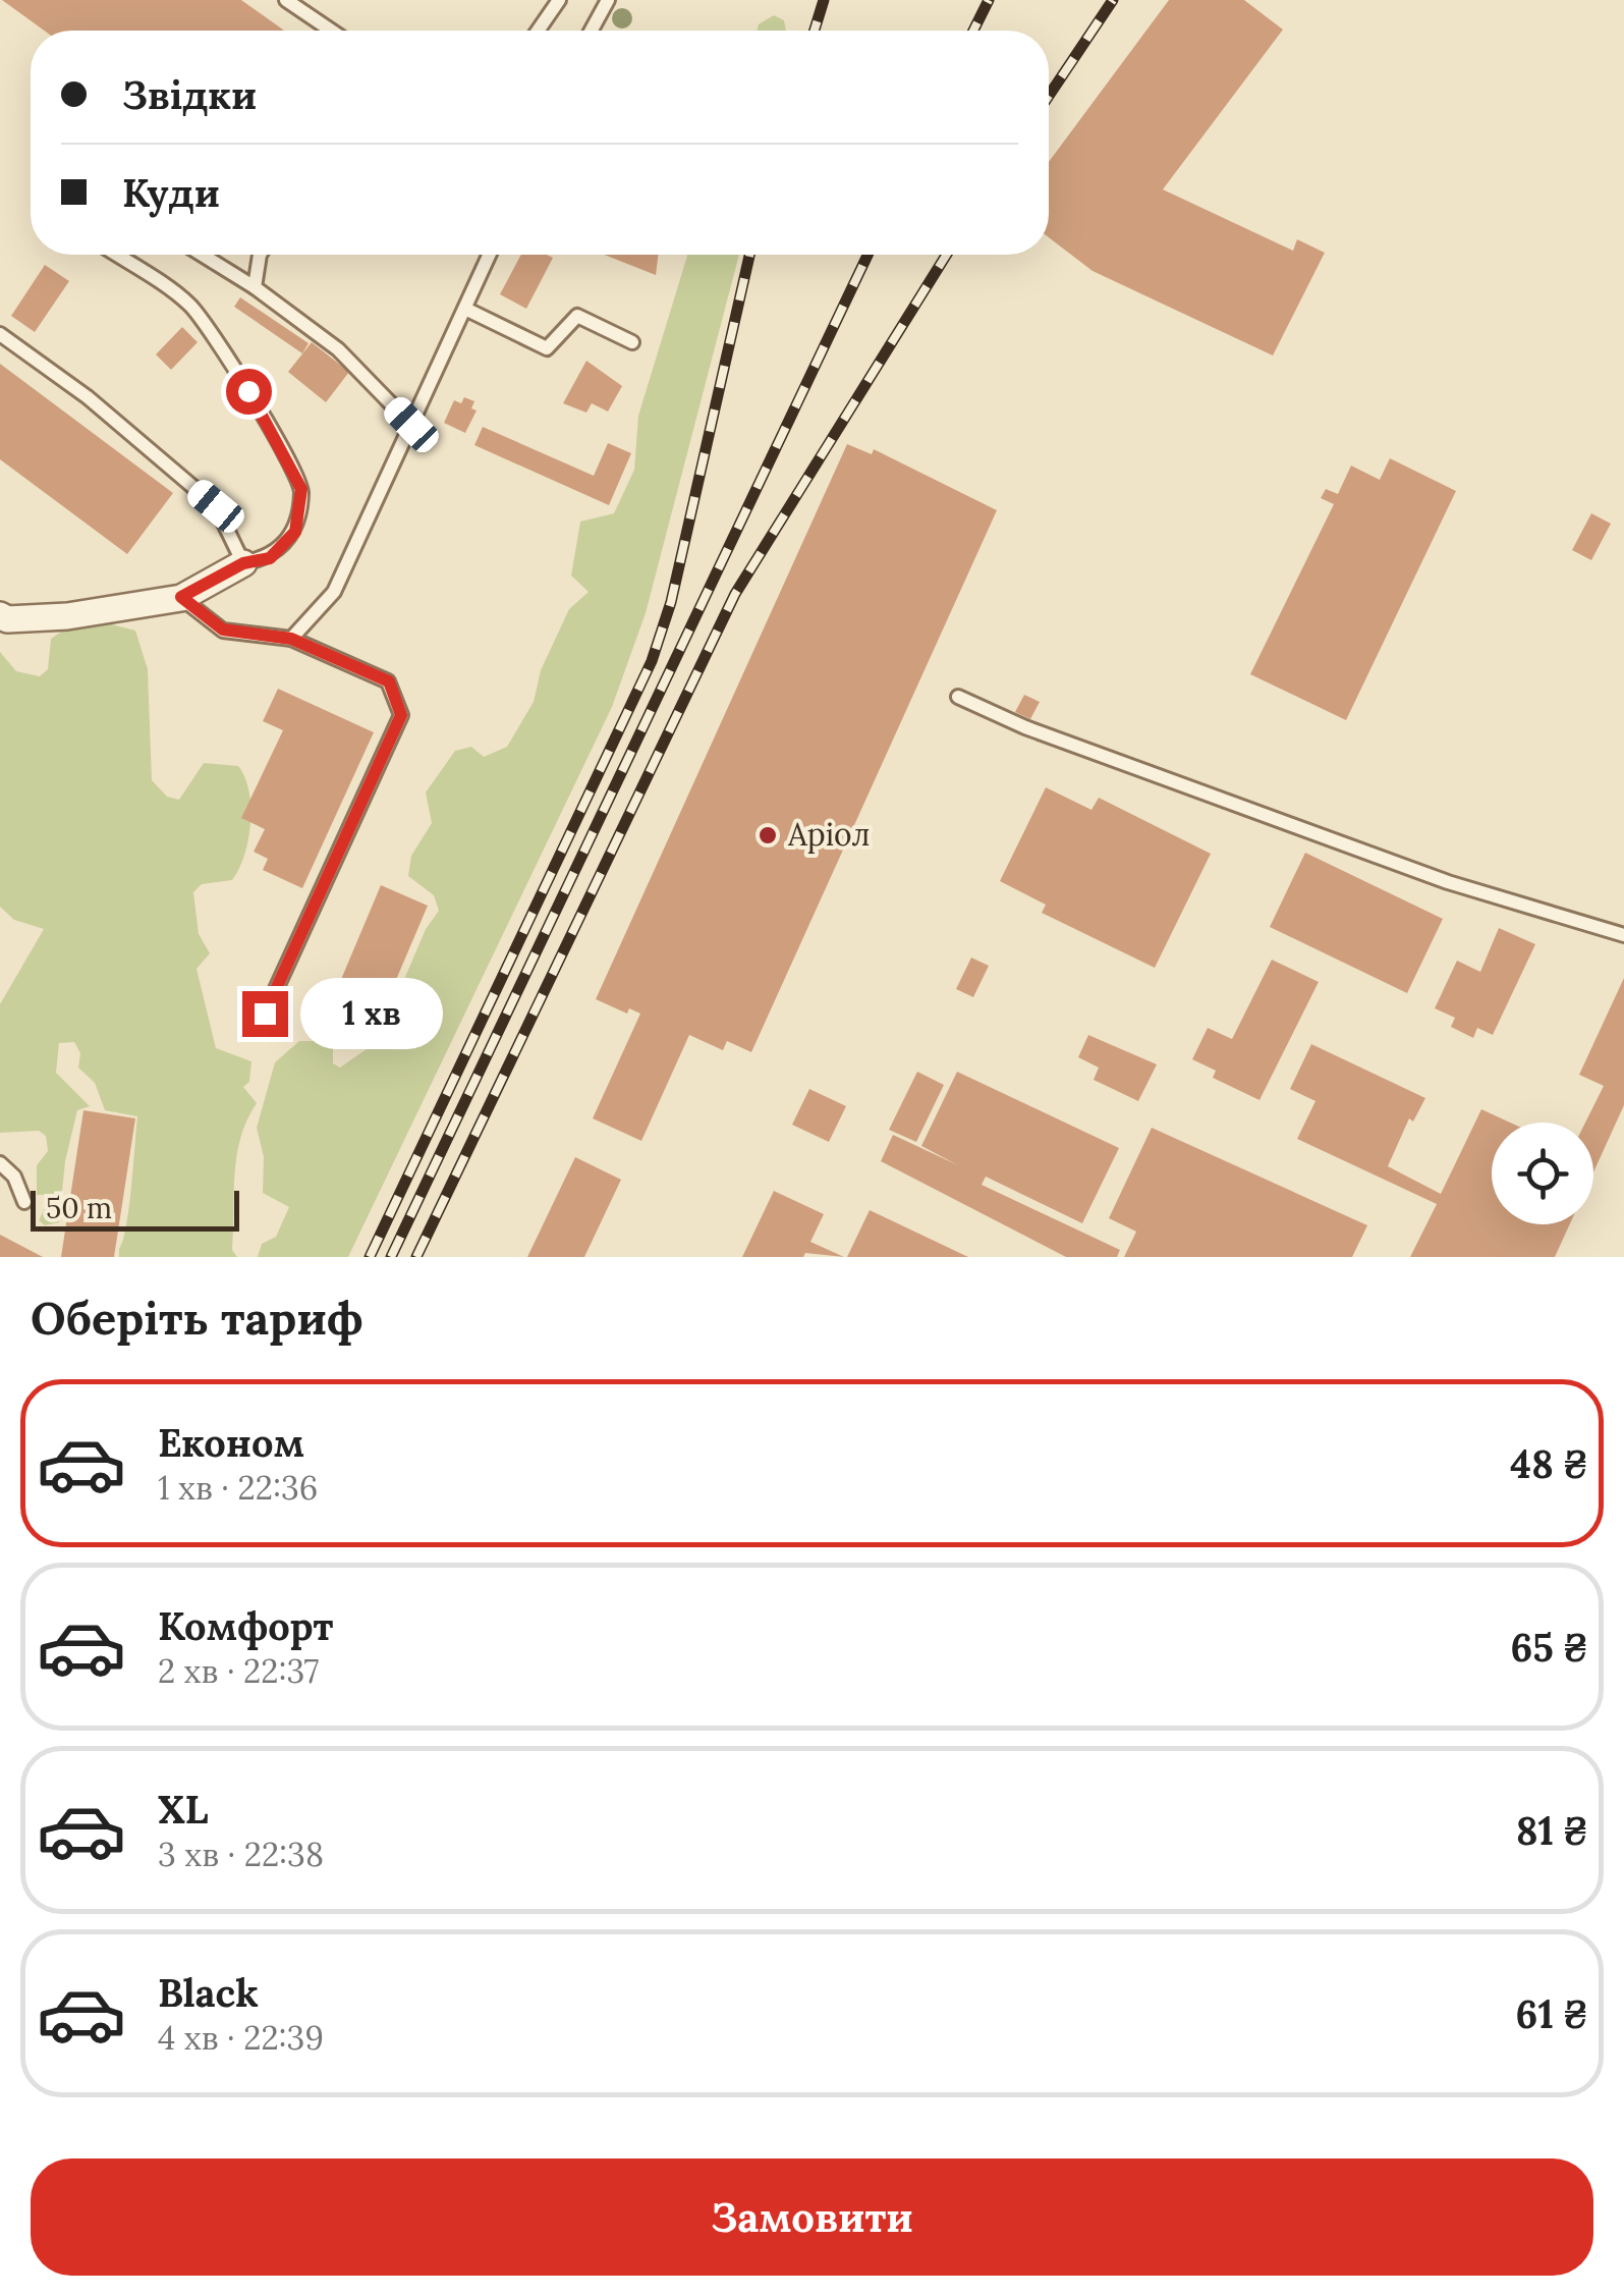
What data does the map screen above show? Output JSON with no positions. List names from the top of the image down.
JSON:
{
  "places": ["Аріол"],
  "scale_bar": "50 m",
  "page": {
    "banner": ["Звідки", "Куди"],
    "bubble": "1 хв",
    "scale": "50 m",
    "heading": "Оберіть тариф",
    "list": [
      {
        "name": "Економ",
        "note": "1 хв · 22:36",
        "value": "48 ₴"
      },
      {
        "name": "Комфорт",
        "note": "2 хв · 22:37",
        "value": "65 ₴"
      },
      {
        "name": "XL",
        "note": "3 хв · 22:38",
        "value": "81 ₴"
      },
      {
        "name": "Black",
        "note": "4 хв · 22:39",
        "value": "61 ₴"
      }
    ],
    "buttons": "Замовити"
  }
}
